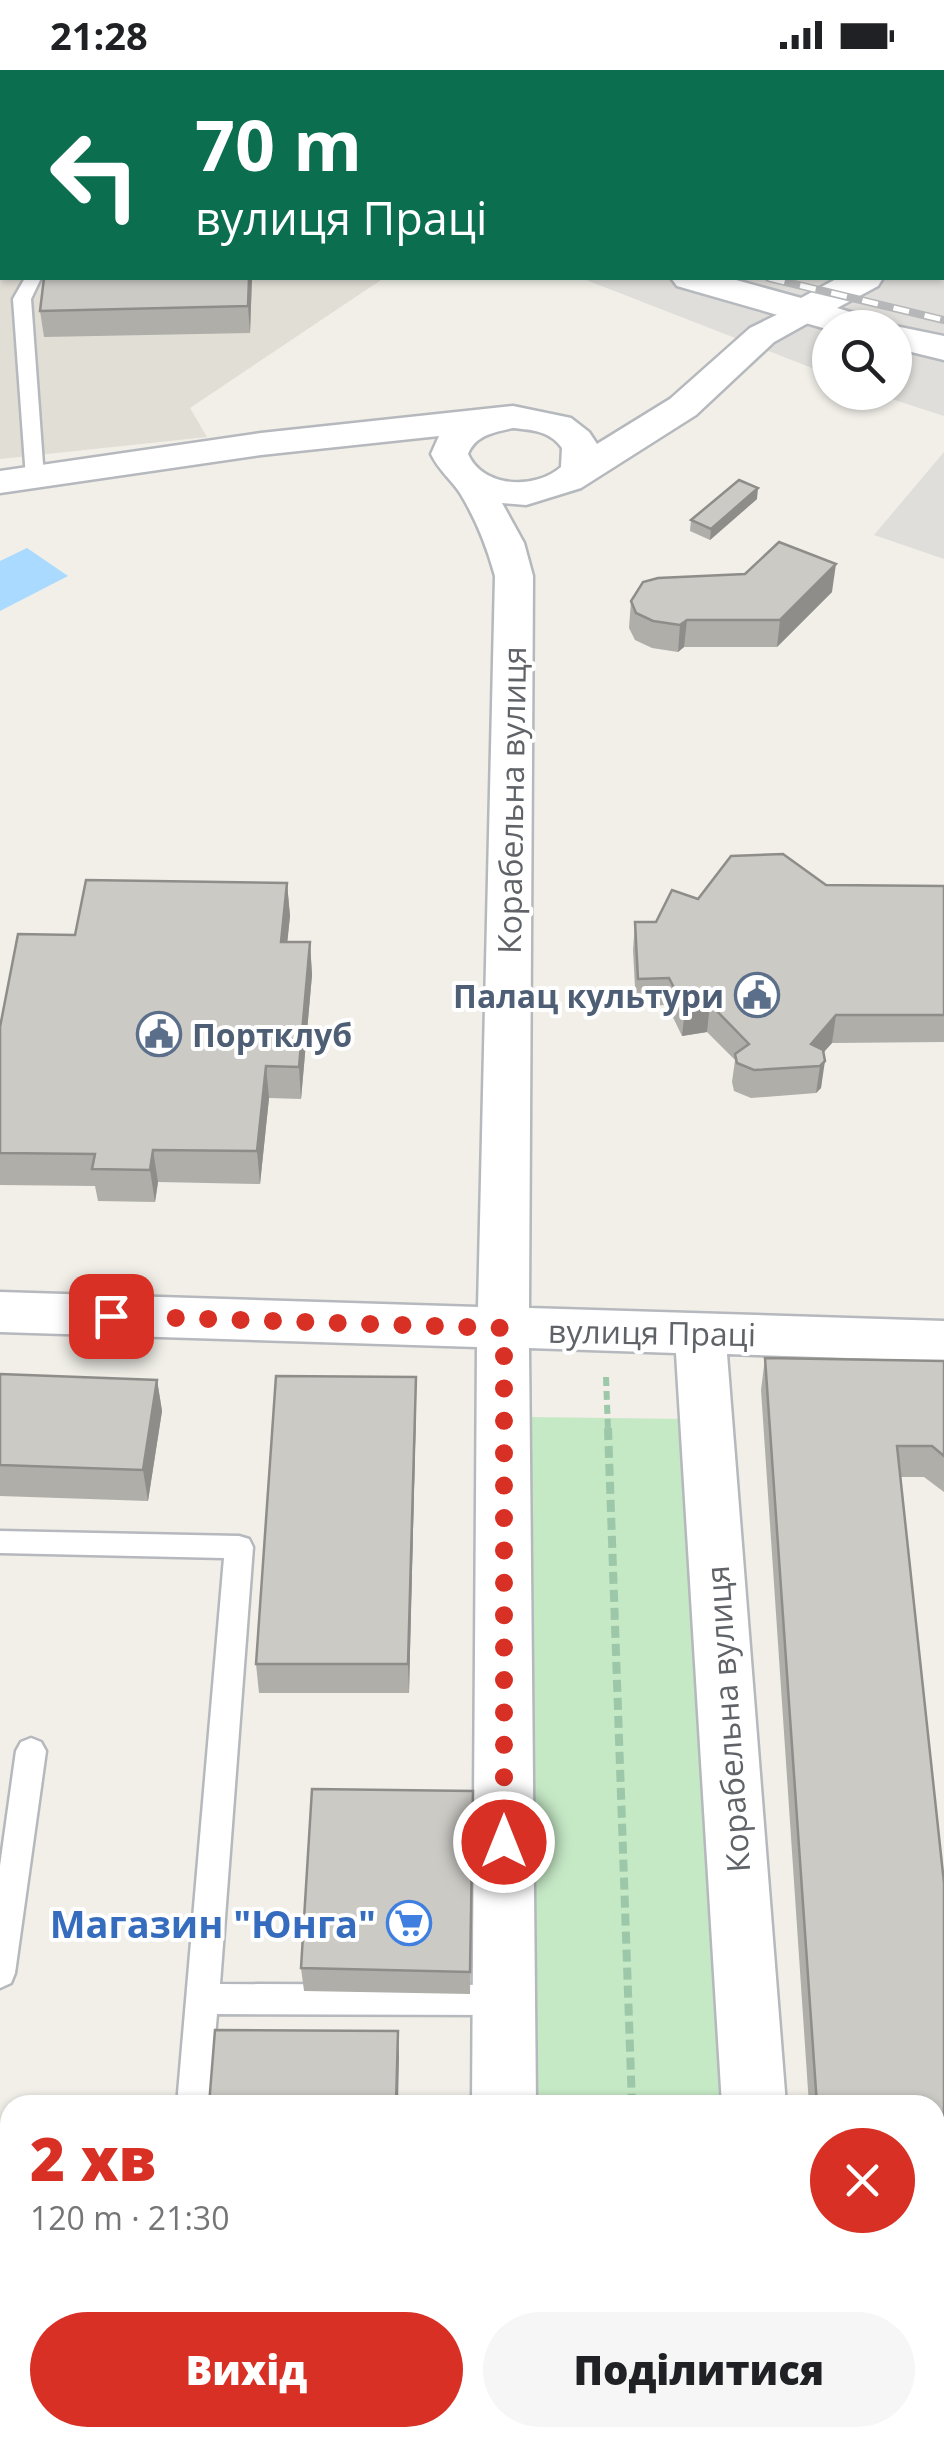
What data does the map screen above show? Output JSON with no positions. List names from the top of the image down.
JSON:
{
  "streets": {
    "street": ["Корабельна вулиця", "вулиця Праці"]
  },
  "crossings": [
    ["Корабельна вулиця", "вулиця Праці"]
  ],
  "places": {
    "public building": ["Палац культури", "Портклуб"],
    "supermarket": ["Магазин \"Юнга\""]
  },
  "page": {
    "status": "21:28",
    "turn": ["70 m", "вулиця Праці"],
    "heading": ["2 хв", "120 m · 21:30"],
    "buttons": ["Вихід", "Поділитися"]
  }
}
